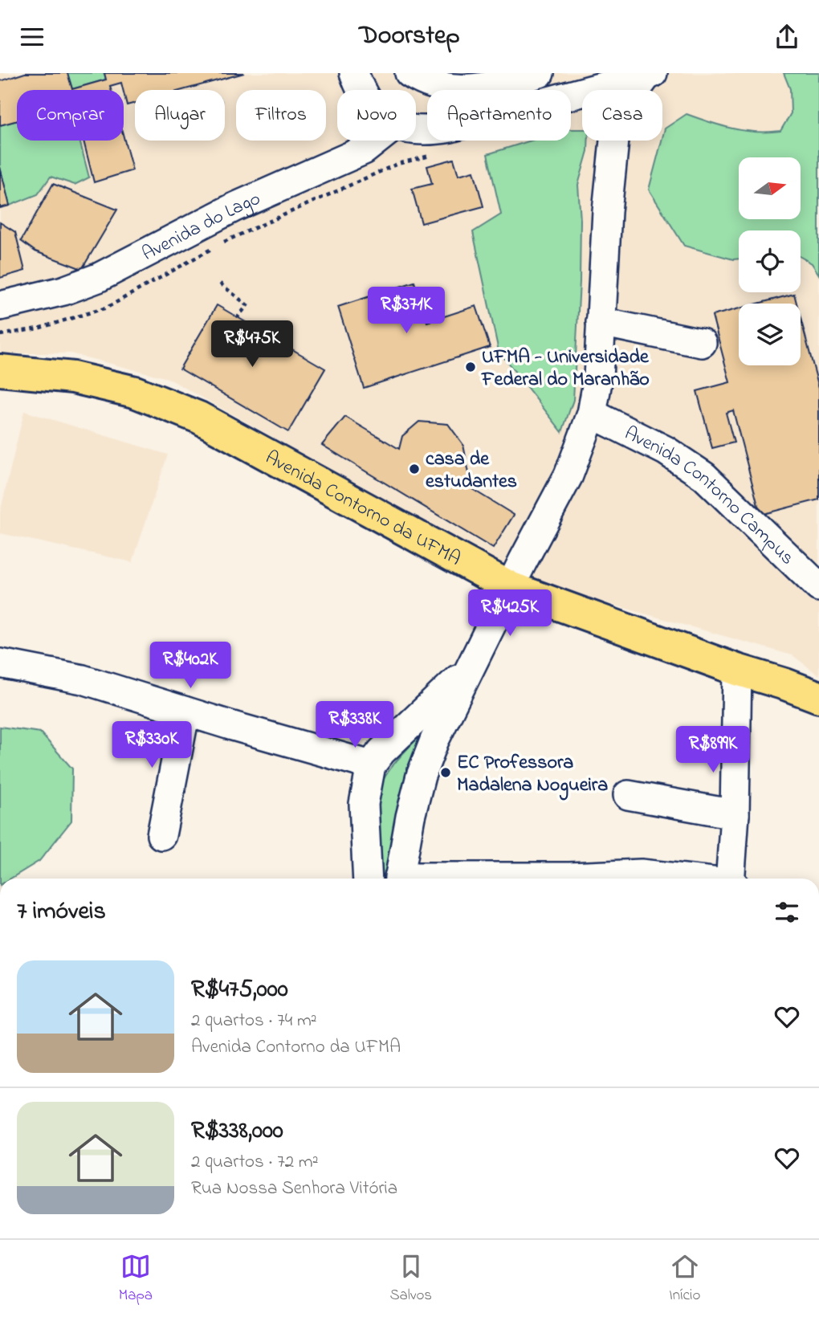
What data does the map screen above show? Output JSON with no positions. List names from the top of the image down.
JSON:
{
  "streets": {
    "main road": ["Avenida Contorno da UFMA"],
    "street": ["Avenida do Lago", "Avenida Contorno Campus"]
  },
  "places": ["UFMA - Universidade Federal do Maranhão", "casa de estudantes", "EC Professora Madalena Nogueira"],
  "north": "right",
  "page": {
    "header": "Doorstep",
    "chip": [
      "Comprar",
      "Alugar",
      "Filtros",
      "Novo",
      "Apartamento",
      "Casa"
    ],
    "price": [
      "R$371K",
      "R$475K",
      "R$425K",
      "R$402K",
      "R$338K",
      "R$330K",
      "R$899K"
    ],
    "heading": "7 imóveis",
    "list": [
      {
        "name": "R$475,000",
        "note": "2 quartos · 74 m² · Avenida Contorno da UFMA"
      },
      {
        "name": "R$338,000",
        "note": "2 quartos · 72 m² · Rua Nossa Senhora Vitória"
      }
    ],
    "tabs": ["Mapa", "Salvos", "Início"]
  }
}
